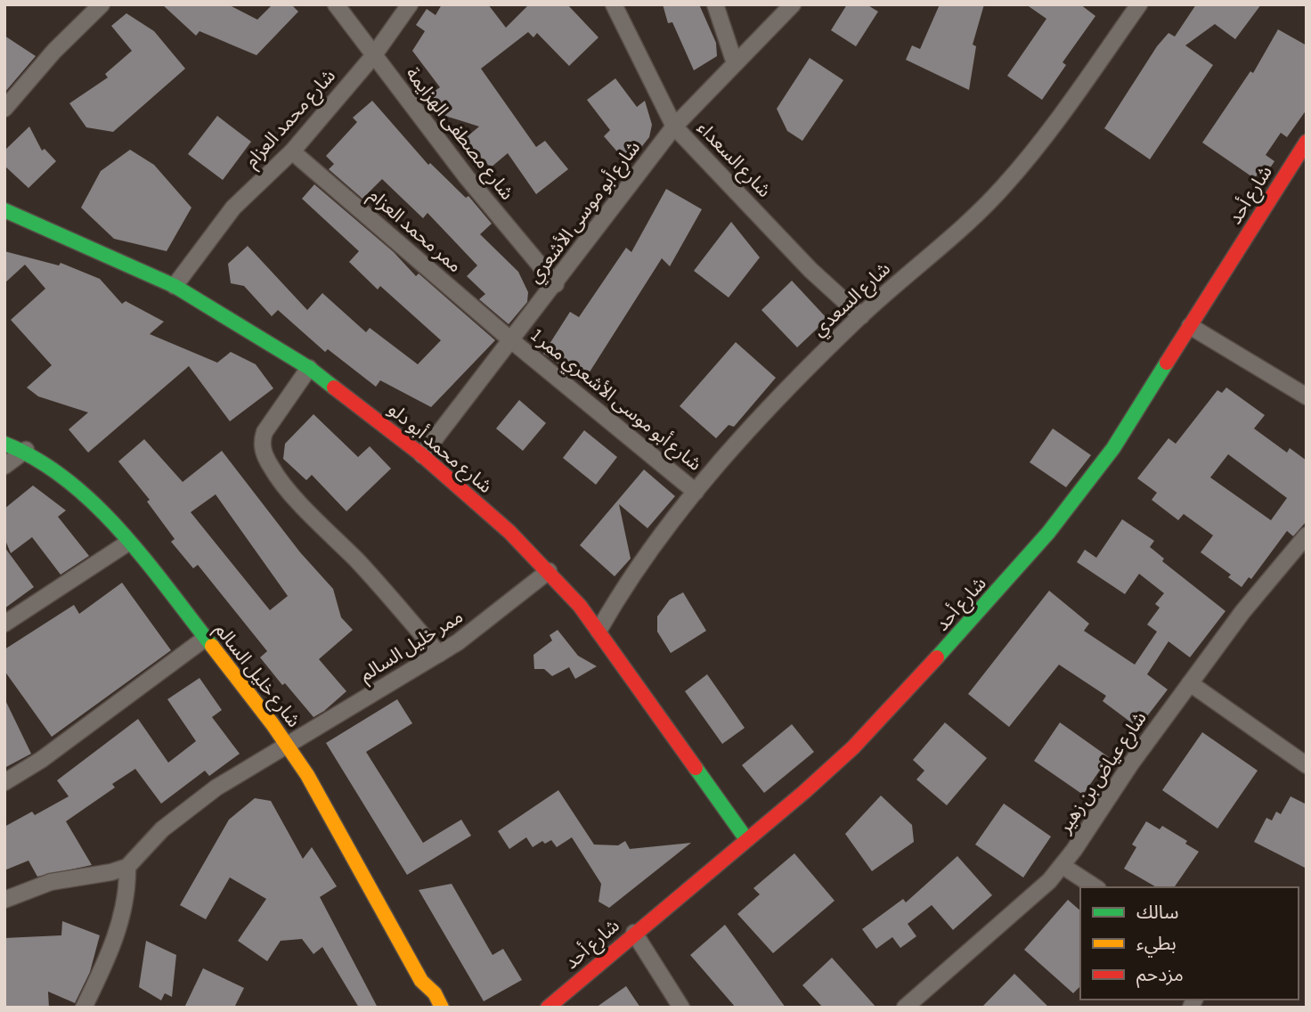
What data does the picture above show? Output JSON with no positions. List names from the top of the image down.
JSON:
{
  "streets": {
    "street": [
      "شارع محمد العزام",
      "شارع مصطفى الهزايمة",
      "شارع السعداء",
      "شارع أحد",
      "شارع أبو موسى الأشعري",
      "ممر محمد العزام",
      "شارع السعدي",
      "شارع أبو موسى الأشعري ممر 1",
      "شارع محمد أبو دلو",
      "ممر خليل السالم",
      "شارع خليل السالم",
      "شارع عياض بن زهير"
    ]
  },
  "crossings": [
    ["شارع محمد العزام", "شارع مصطفى الهزايمة"],
    ["شارع محمد العزام", "ممر محمد العزام"],
    ["شارع محمد العزام", "شارع محمد أبو دلو"],
    ["شارع مصطفى الهزايمة", "شارع أبو موسى الأشعري"],
    ["شارع السعداء", "شارع أبو موسى الأشعري"],
    ["شارع السعداء", "شارع السعدي"],
    ["شارع أحد", "شارع محمد أبو دلو"],
    ["شارع أبو موسى الأشعري", "ممر محمد العزام"],
    ["شارع أبو موسى الأشعري", "شارع أبو موسى الأشعري ممر 1"],
    ["شارع أبو موسى الأشعري", "شارع محمد أبو دلو"],
    ["ممر محمد العزام", "شارع أبو موسى الأشعري ممر 1"],
    ["شارع السعدي", "شارع أبو موسى الأشعري ممر 1"],
    ["شارع السعدي", "شارع محمد أبو دلو"],
    ["شارع محمد أبو دلو", "ممر خليل السالم"],
    ["ممر خليل السالم", "شارع خليل السالم"]
  ],
  "legend": ["سالك", "بطيء", "مزدحم"]
}
